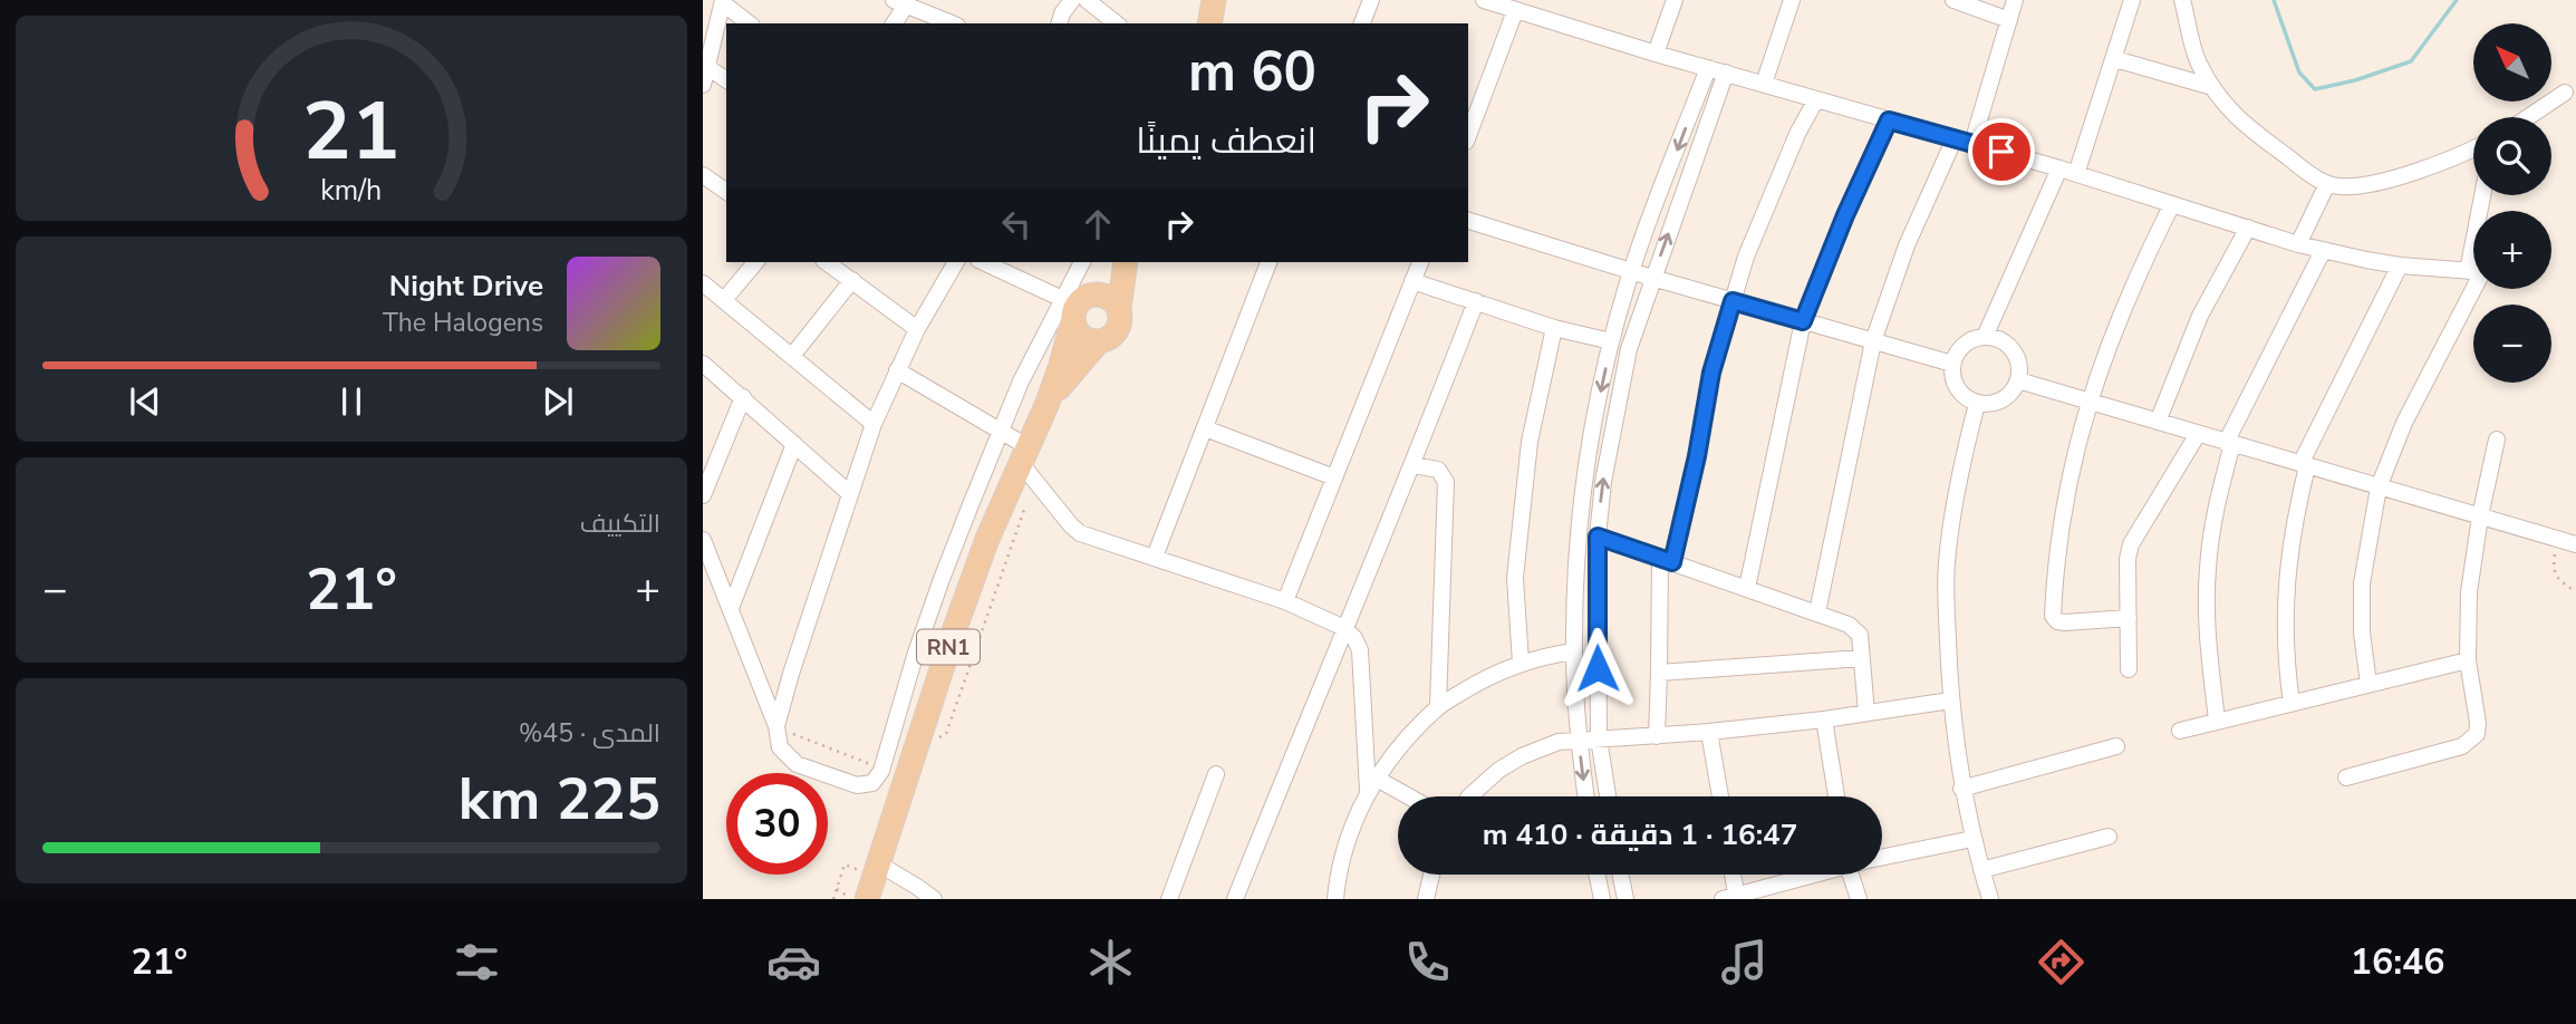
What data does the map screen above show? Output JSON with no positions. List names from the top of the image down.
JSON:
{
  "streets": {
    "main road": ["RN1"]
  },
  "north": "top left",
  "page": {
    "map_buttons": ["+", "−"],
    "turn": ["60 m", "انعطف يمينًا"],
    "song": ["Night Drive", "The Halogens"],
    "tile": [
      "التكييف",
      ["المدى · 45%", "225 km"]
    ],
    "heat": ["−", "21°", "+"],
    "limit": "30",
    "trip": "16:47 · 1 دقيقة · 410 m",
    "tabs": ["16:46", "21°"],
    "gauge": ["21", "km/h"]
  }
}
